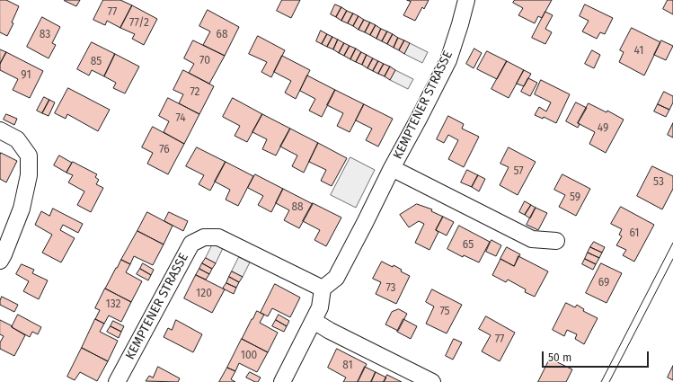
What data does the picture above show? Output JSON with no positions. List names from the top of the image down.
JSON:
{
  "streets": {
    "street": ["KEMPTENER STRASSE"]
  },
  "house_numbers": [
    "77",
    "77/2",
    "83",
    "68",
    "41",
    "70",
    "85",
    "91",
    "72",
    "74",
    "49",
    "76",
    "57",
    "53",
    "59",
    "88",
    "61",
    "65",
    "69",
    "73",
    "120",
    "132",
    "75",
    "77",
    "100",
    "81"
  ],
  "scale_bar": "50 m"
}
